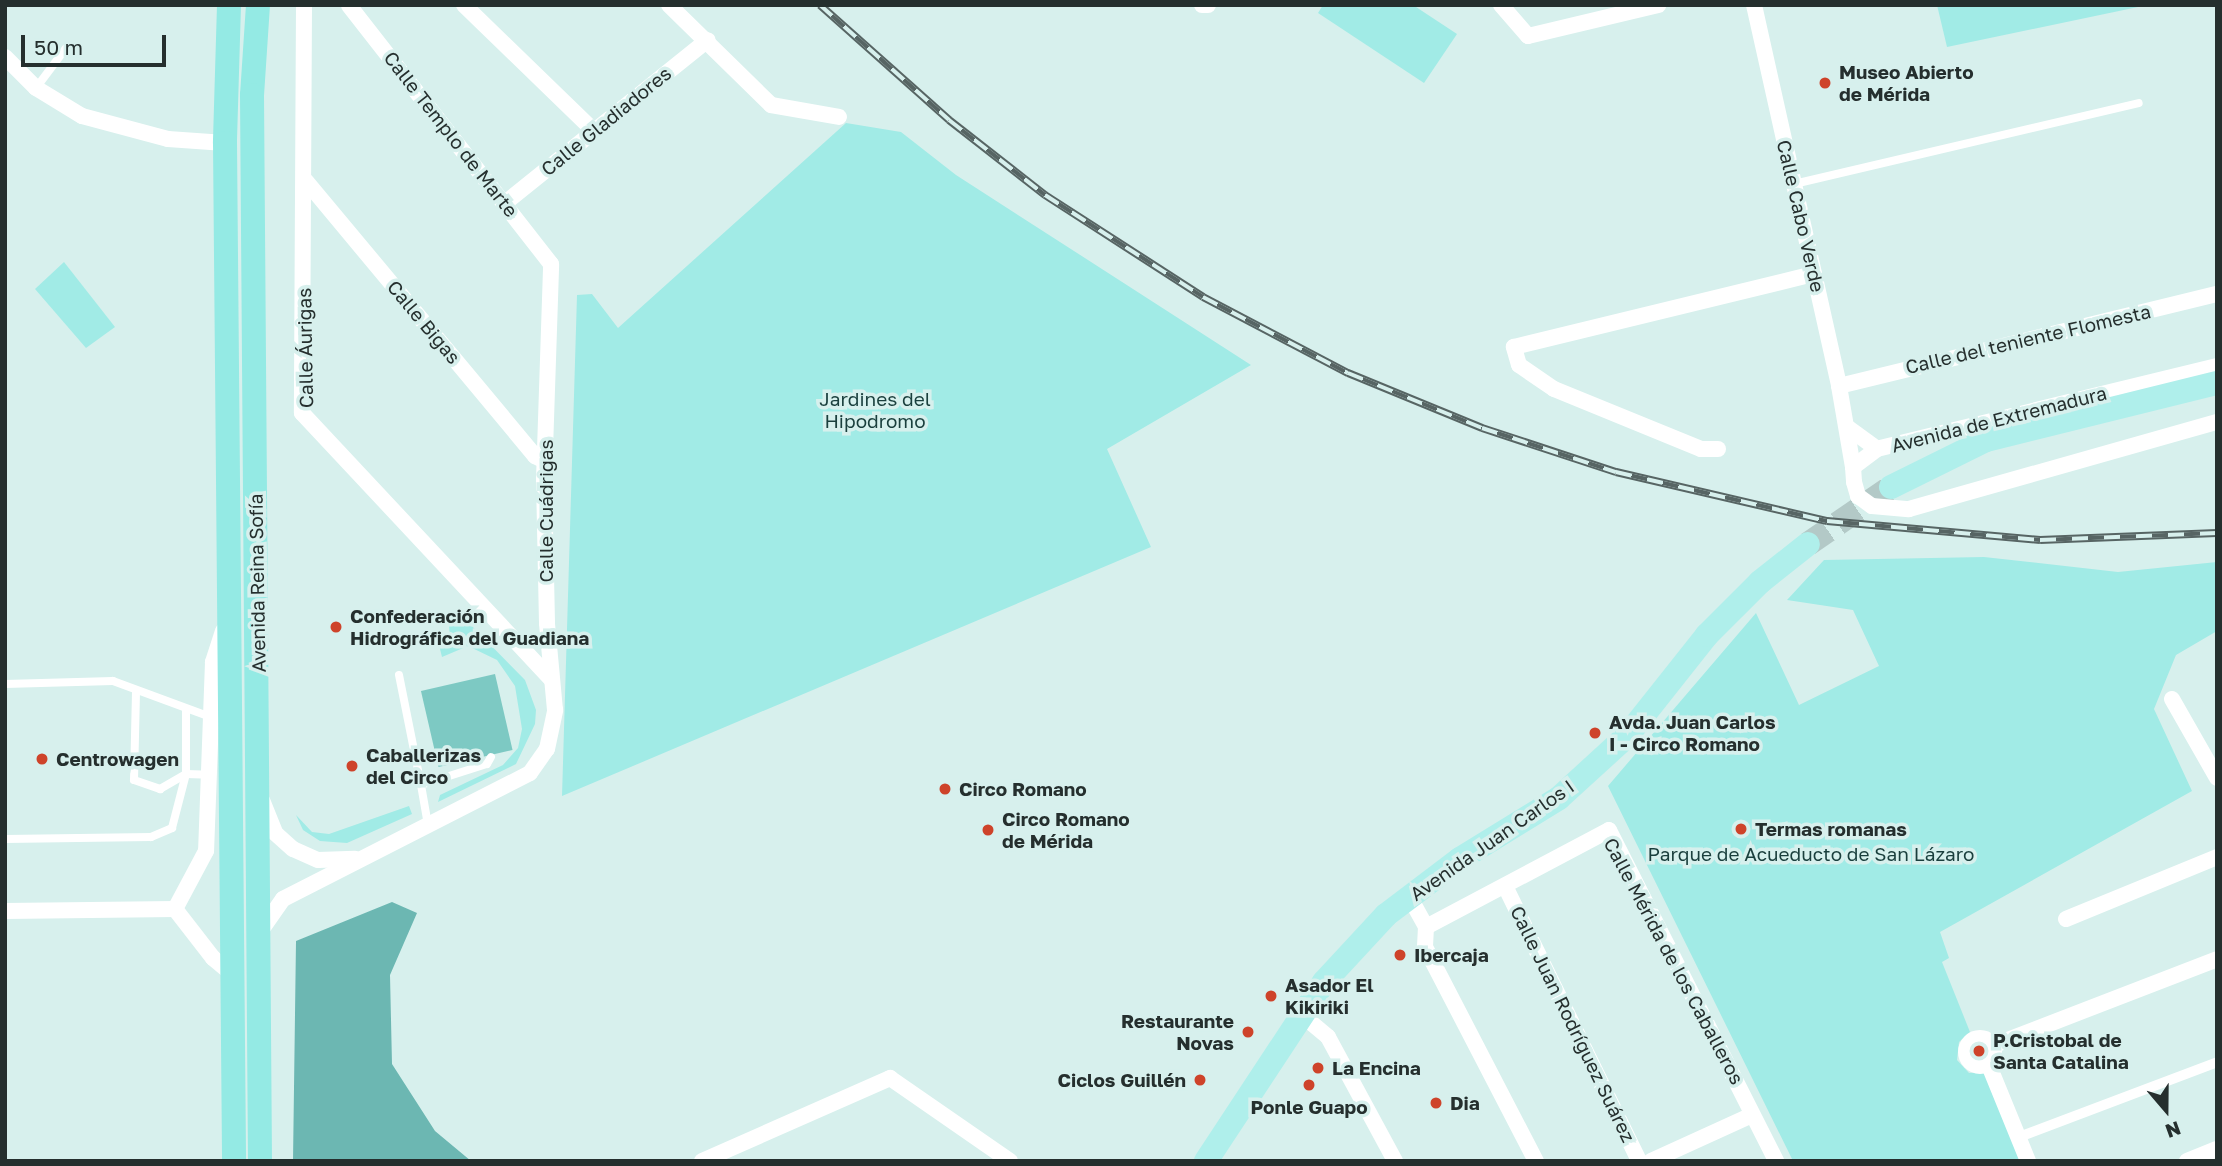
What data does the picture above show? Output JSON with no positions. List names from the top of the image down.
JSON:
{
  "streets": {
    "highway": ["Avenida Reina Sofía"],
    "main road": ["Avenida de Extremadura", "Avenida Juan Carlos I"],
    "street": [
      "Calle Gladiadores",
      "Calle Templo de Marte",
      "Calle Cabo Verde",
      "Calle Bigas",
      "Calle del teniente Flomesta",
      "Calle Áurigas",
      "Calle Cuádrigas",
      "Calle Mérida de los Caballeros",
      "Calle Juan Rodríguez Suárez"
    ]
  },
  "crossings": [
    ["Calle Gladiadores", "Calle Templo de Marte"],
    ["Calle Templo de Marte", "Calle Cuádrigas"],
    ["Calle Cabo Verde", "Calle del teniente Flomesta"],
    ["Calle Cabo Verde", "Avenida de Extremadura"],
    ["Calle Bigas", "Calle Áurigas"],
    ["Calle Bigas", "Calle Cuádrigas"],
    ["Calle Áurigas", "Calle Cuádrigas"],
    ["Calle Cuádrigas", "Avenida Reina Sofía"],
    ["Calle Mérida de los Caballeros", "Calle Juan Rodríguez Suárez"]
  ],
  "parks": ["Jardines del Hipodromo", "Parque de Acueducto de San Lázaro"],
  "places": [
    "Museo Abierto de Mérida",
    "Confederación Hidrográfica del Guadiana",
    "Avda. Juan Carlos I - Circo Romano",
    "Centrowagen",
    "Caballerizas del Circo",
    "Circo Romano",
    "Termas romanas",
    "Circo Romano de Mérida",
    "Ibercaja",
    "Asador El Kikiriki",
    "Restaurante Novas",
    "P.Cristobal de Santa Catalina",
    "La Encina",
    "Ciclos Guillén",
    "Ponle Guapo",
    "Dia"
  ],
  "scale_bar": "50 m",
  "north": "bottom"
}
